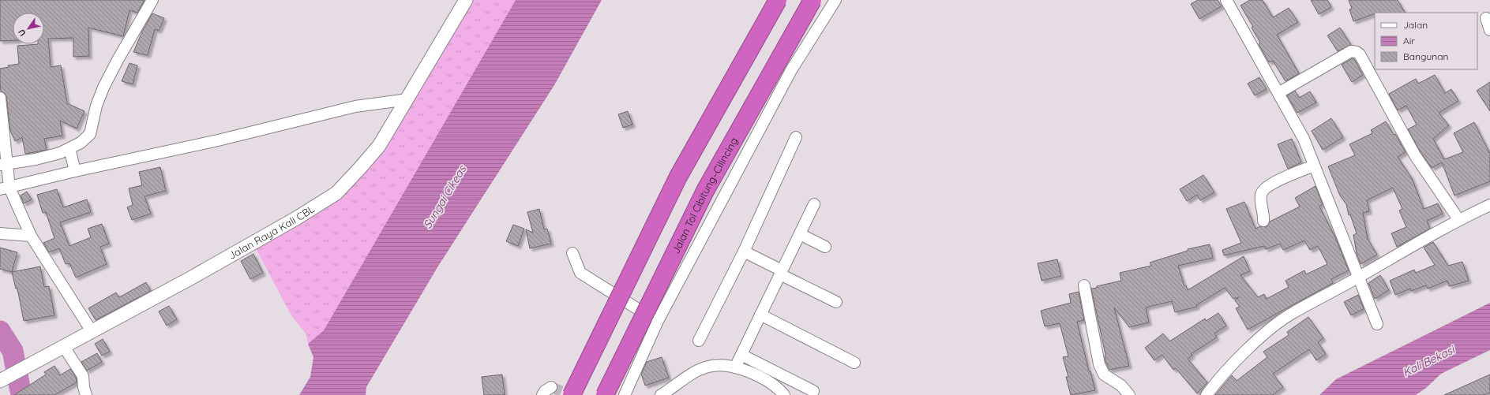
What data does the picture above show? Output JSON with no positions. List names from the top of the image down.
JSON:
{
  "streets": {
    "highway": ["Jalan Tol Cibitung–Cilincing"],
    "street": ["Jalan Raya Kali CBL"]
  },
  "water": ["Sungai Cikeas", "Kali Bekasi"],
  "legend": ["Jalan", "Air", "Bangunan"],
  "north": "bottom left"
}
